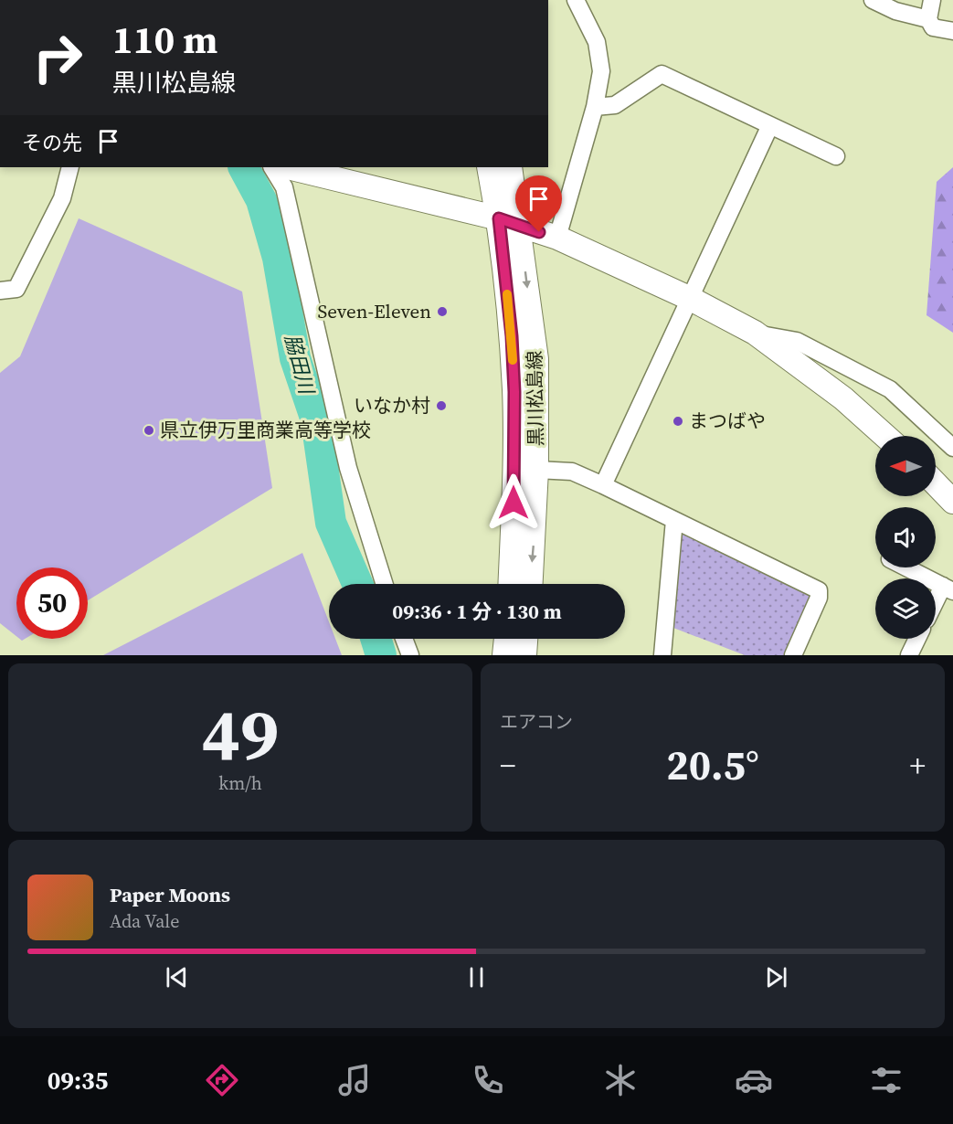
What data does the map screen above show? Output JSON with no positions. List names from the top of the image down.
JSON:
{
  "streets": {
    "main road": ["黒川松島線"]
  },
  "water": ["脇田川"],
  "places": [
    "Seven-Eleven",
    "いなか村",
    "まつばや",
    "県立伊万里商業高等学校"
  ],
  "north": "left",
  "page": {
    "turn": ["110 m", "黒川松島線"],
    "then": "その先",
    "limit": "50",
    "trip": "09:36 · 1 分 · 130 m",
    "tile": [
      ["49", "km/h"],
      "エアコン"
    ],
    "heat": ["−", "20.5°", "+"],
    "song": ["Paper Moons", "Ada Vale"],
    "tabs": "09:35"
  }
}
